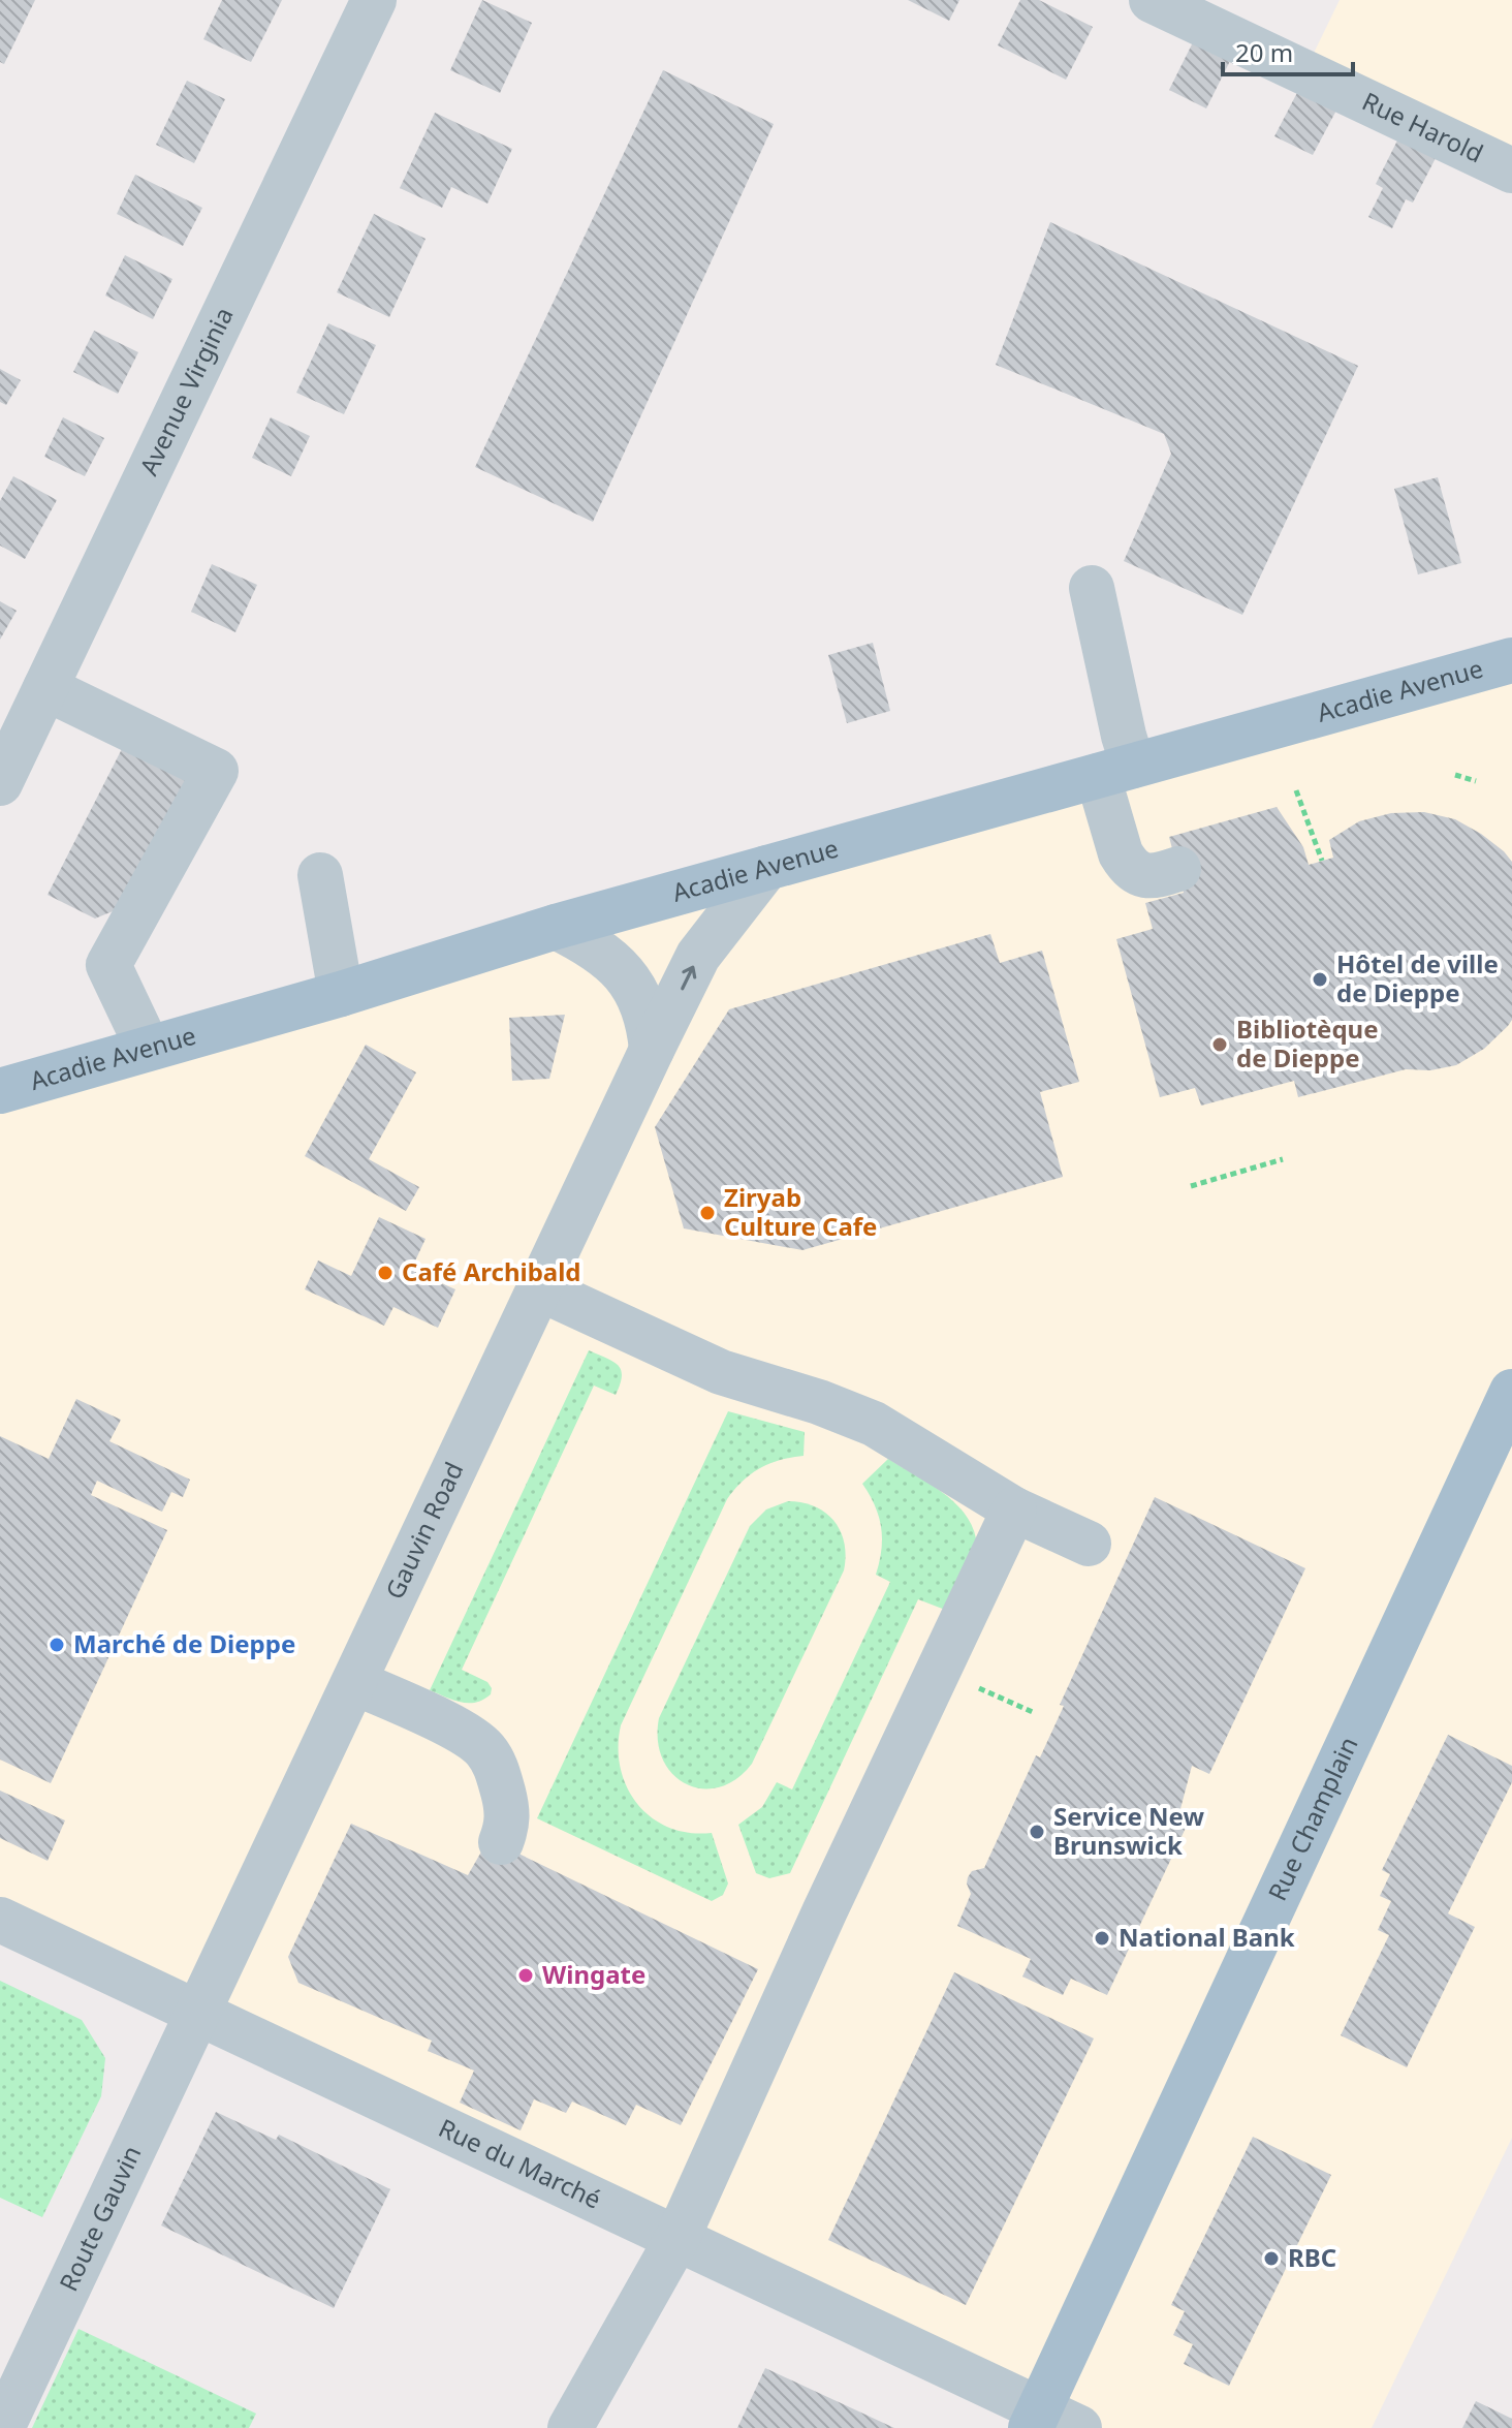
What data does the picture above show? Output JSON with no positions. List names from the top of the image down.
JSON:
{
  "streets": {
    "main road": ["Acadie Avenue", "Rue Champlain"],
    "street": [
      "Rue Harold",
      "Avenue Virginia",
      "Gauvin Road",
      "Rue du Marché",
      "Route Gauvin"
    ]
  },
  "crossings": [
    ["Acadie Avenue", "Gauvin Road"],
    ["Gauvin Road", "Rue du Marché"],
    ["Gauvin Road", "Route Gauvin"],
    ["Rue Champlain", "Rue du Marché"],
    ["Rue du Marché", "Route Gauvin"]
  ],
  "places": [
    "Hôtel de ville de Dieppe",
    "Bibliotèque de Dieppe",
    "Ziryab Culture Cafe",
    "Café Archibald",
    "Marché de Dieppe",
    "Service New Brunswick",
    "National Bank",
    "Wingate",
    "RBC"
  ],
  "scale_bar": "20 m"
}
